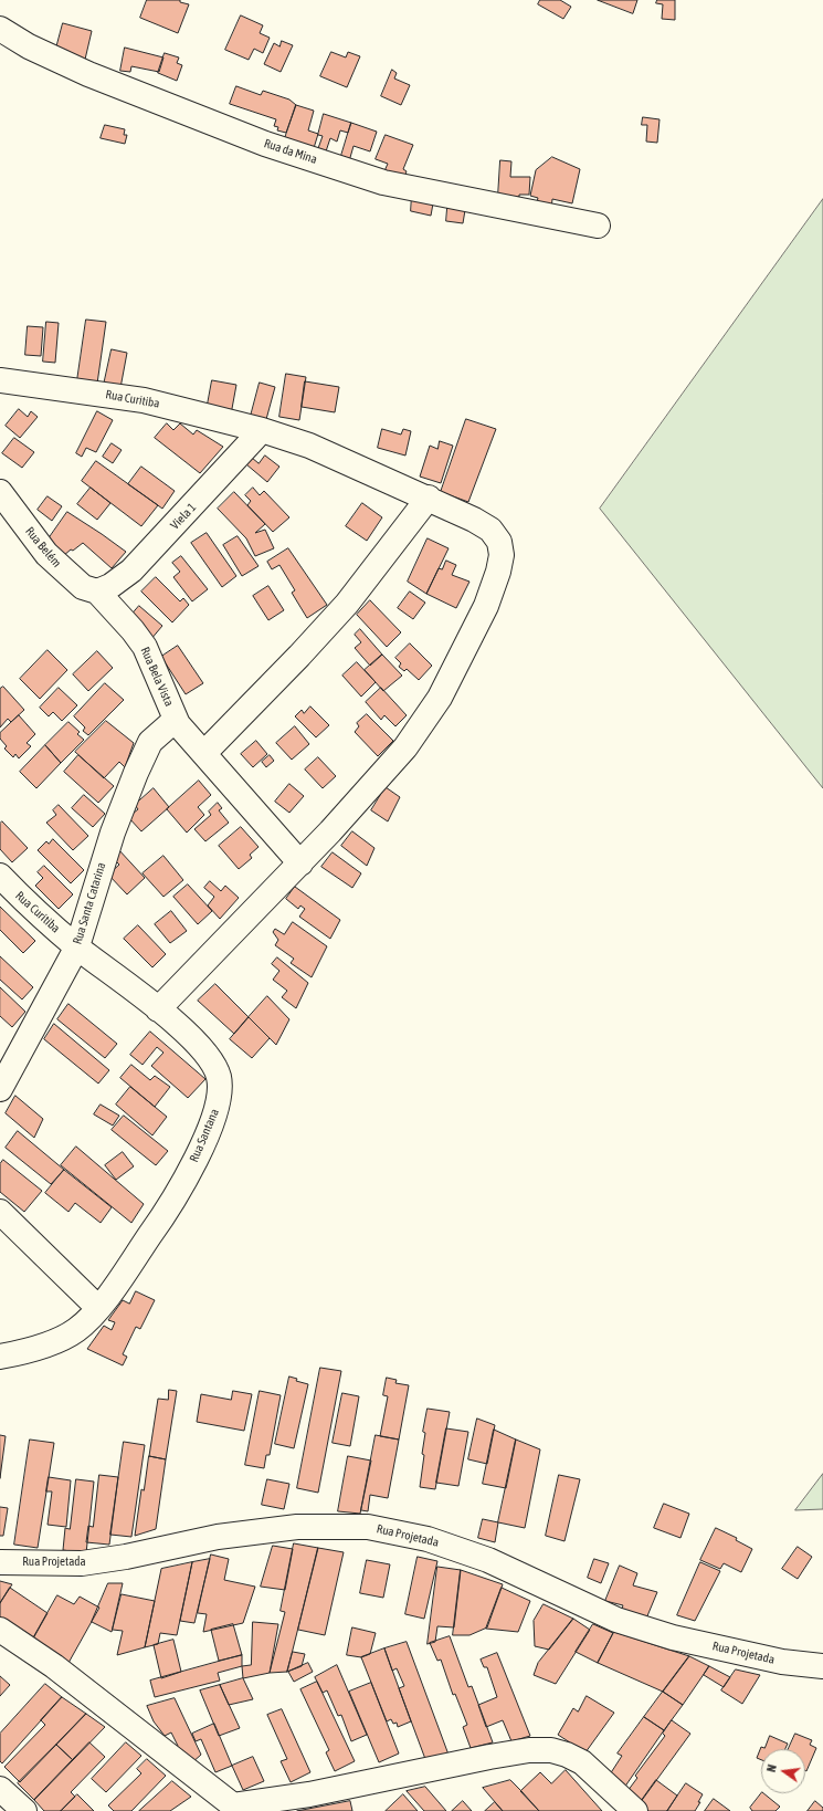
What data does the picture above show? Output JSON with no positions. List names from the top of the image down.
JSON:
{
  "streets": {
    "street": [
      "Rua da Mina",
      "Rua Curitiba",
      "Viela 1",
      "Rua Belém",
      "Rua Bela Vista",
      "Rua Santa Catarina",
      "Rua Santana",
      "Rua Projetada"
    ]
  },
  "crossings": [
    ["Rua Curitiba", "Viela 1"],
    ["Rua Curitiba", "Rua Bela Vista"],
    ["Rua Curitiba", "Rua Santa Catarina"],
    ["Rua Curitiba", "Rua Santana"],
    ["Viela 1", "Rua Belém"],
    ["Viela 1", "Rua Bela Vista"],
    ["Rua Belém", "Rua Bela Vista"],
    ["Rua Bela Vista", "Rua Santa Catarina"],
    ["Rua Santa Catarina", "Rua Santana"]
  ],
  "north": "left"
}
